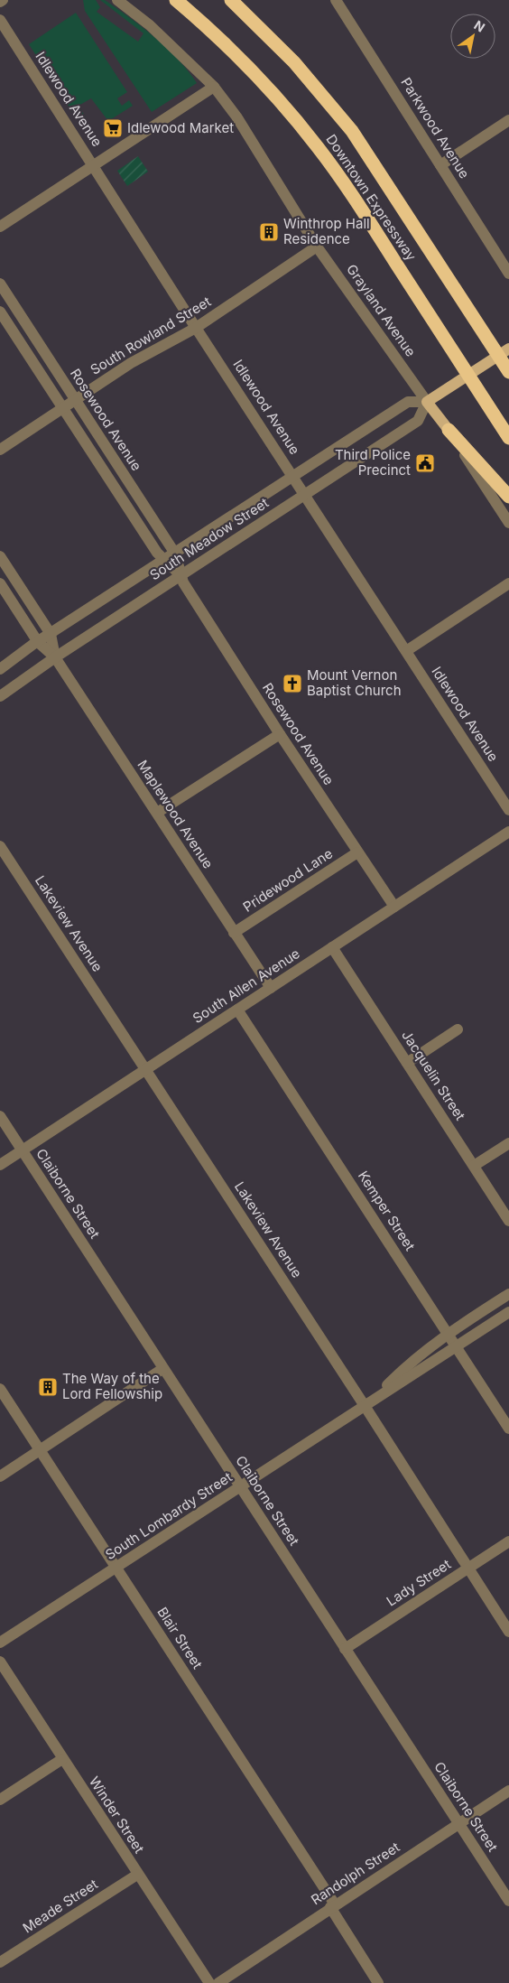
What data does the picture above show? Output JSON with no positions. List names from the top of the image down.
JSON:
{
  "streets": {
    "highway": ["Downtown Expressway"],
    "main road": ["Grayland Avenue", "South Meadow Street"],
    "street": [
      "Idlewood Avenue",
      "Parkwood Avenue",
      "South Rowland Street",
      "Rosewood Avenue",
      "Maplewood Avenue",
      "Pridewood Lane",
      "Lakeview Avenue",
      "South Allen Avenue",
      "Jacquelin Street",
      "Claiborne Street",
      "Kemper Street",
      "South Lombardy Street",
      "Lady Street",
      "Blair Street",
      "Winder Street",
      "Randolph Street",
      "Meade Street"
    ]
  },
  "crossings": [
    ["Idlewood Avenue", "South Rowland Street"],
    ["Idlewood Avenue", "South Meadow Street"],
    ["Grayland Avenue", "South Rowland Street"],
    ["Grayland Avenue", "South Meadow Street"],
    ["South Rowland Street", "Rosewood Avenue"],
    ["Rosewood Avenue", "South Meadow Street"],
    ["Rosewood Avenue", "Pridewood Lane"],
    ["Rosewood Avenue", "South Allen Avenue"],
    ["South Meadow Street", "Maplewood Avenue"],
    ["Maplewood Avenue", "Pridewood Lane"],
    ["Maplewood Avenue", "South Allen Avenue"],
    ["Lakeview Avenue", "South Allen Avenue"],
    ["Lakeview Avenue", "South Lombardy Street"],
    ["Lakeview Avenue", "Lady Street"],
    ["South Allen Avenue", "Jacquelin Street"],
    ["South Allen Avenue", "Claiborne Street"],
    ["South Allen Avenue", "Kemper Street"],
    ["Claiborne Street", "South Lombardy Street"],
    ["Claiborne Street", "Lady Street"],
    ["Claiborne Street", "Randolph Street"],
    ["Kemper Street", "South Lombardy Street"],
    ["South Lombardy Street", "Blair Street"],
    ["Blair Street", "Randolph Street"],
    ["Winder Street", "Meade Street"]
  ],
  "places": {
    "supermarket": ["Idlewood Market"],
    "building": ["Winthrop Hall Residence", "The Way of the Lord Fellowship"],
    "public building": ["Third Police Precinct"],
    "church": ["Mount Vernon Baptist Church"]
  },
  "north": "top right"
}
